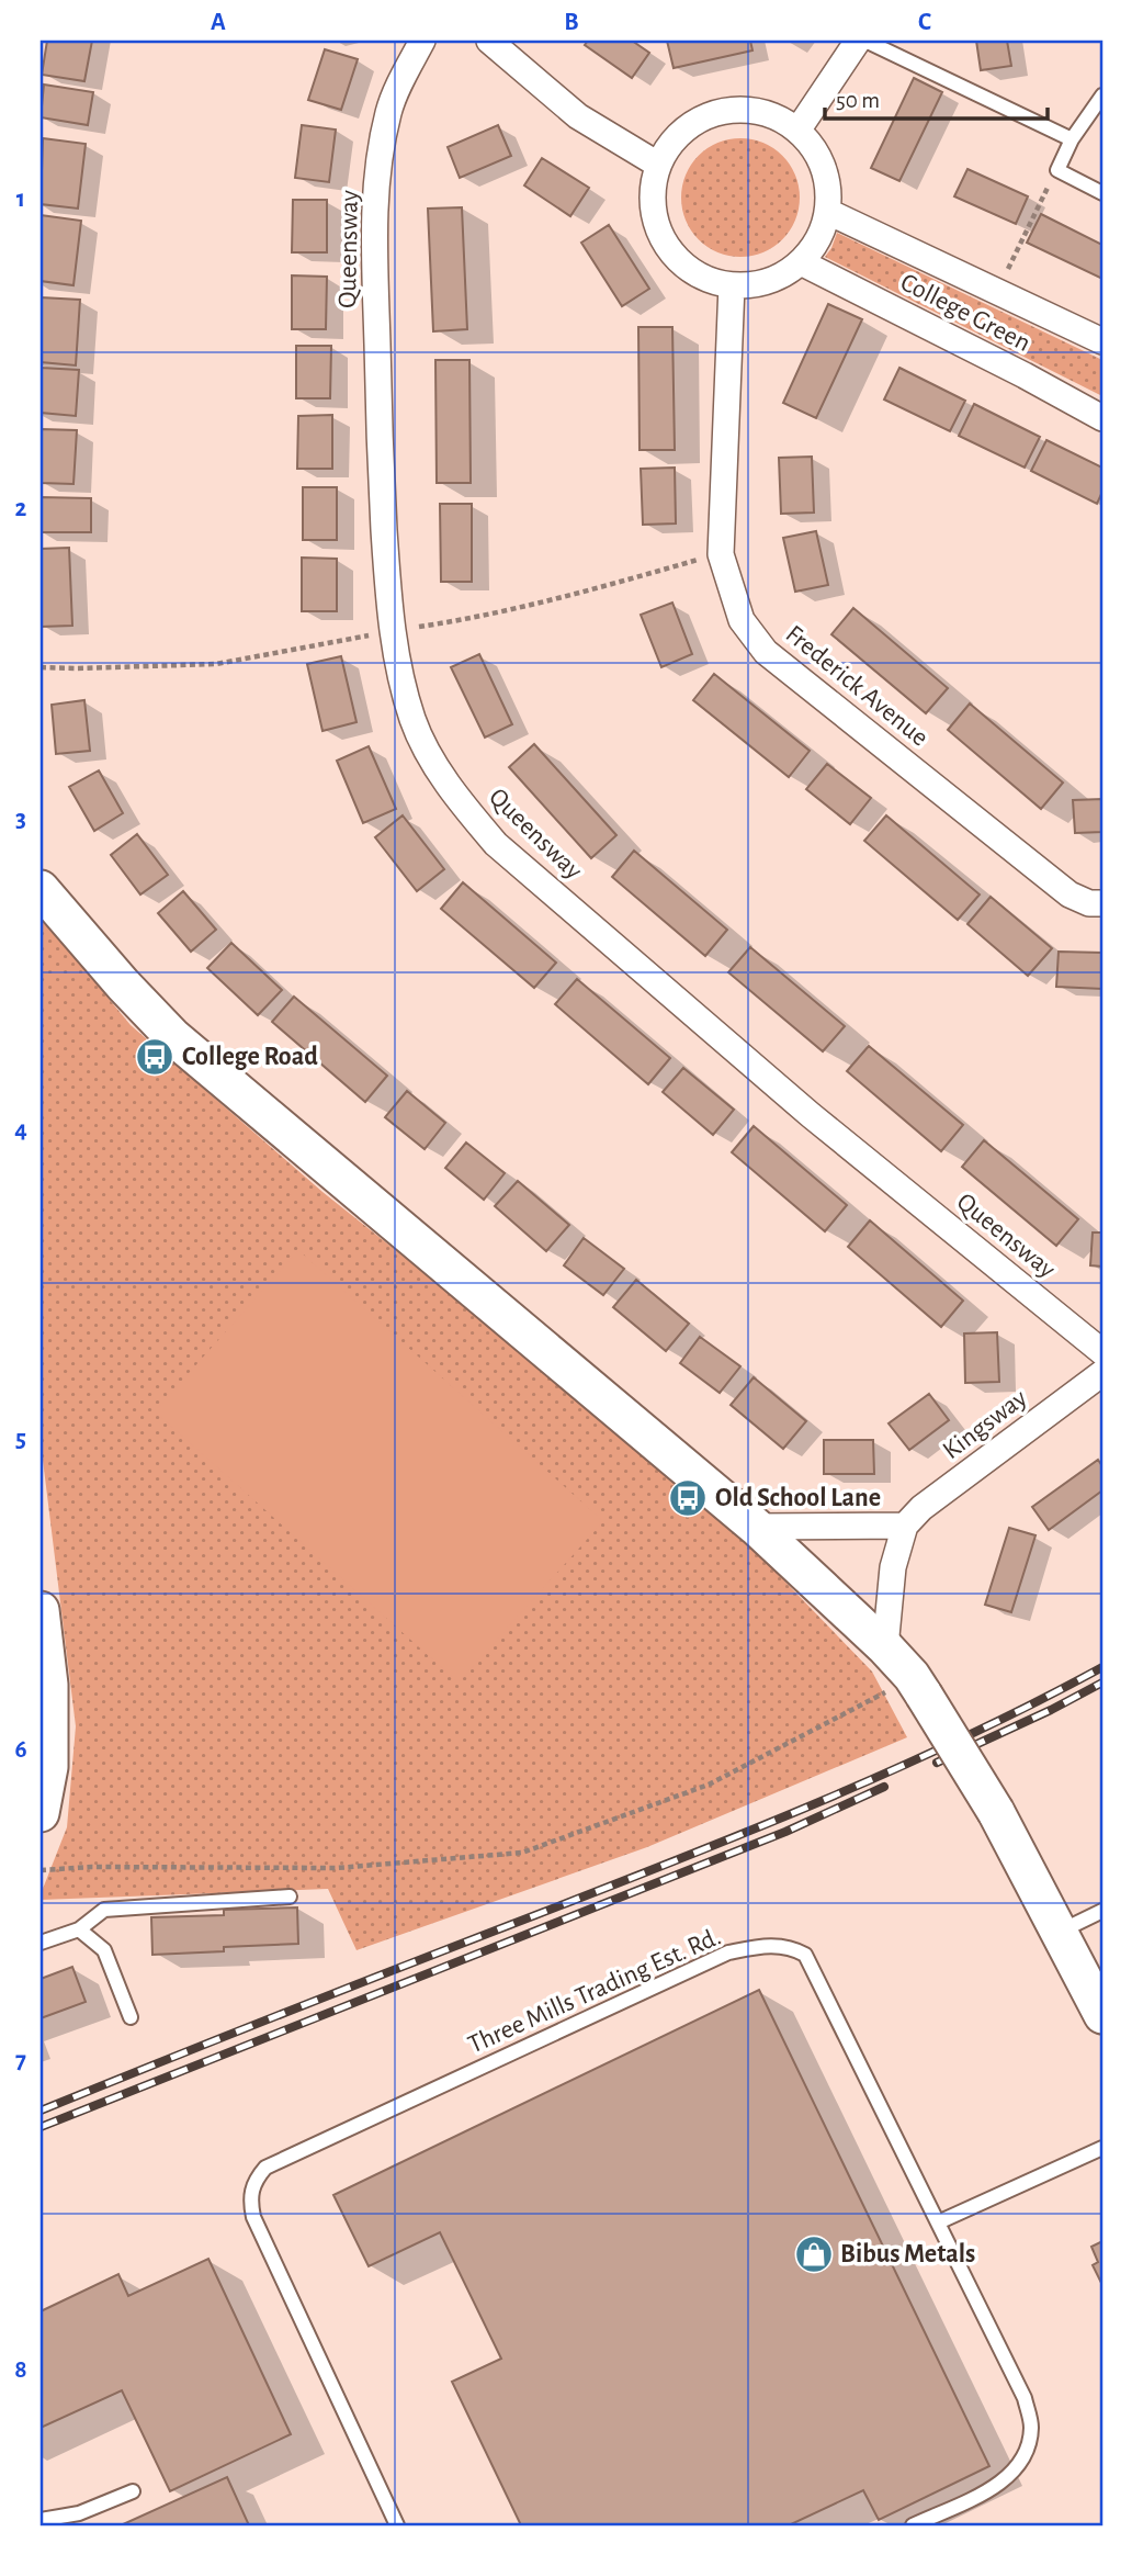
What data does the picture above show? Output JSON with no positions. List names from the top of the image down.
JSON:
{
  "streets": {
    "street": [
      "Queensway",
      "College Green",
      "Frederick Avenue",
      "Kingsway"
    ],
    "lane": ["Three Mills Trading Est. Rd."]
  },
  "crossings": [
    ["College Green", "Frederick Avenue"]
  ],
  "places": {
    "bus stop": ["College Road", "Old School Lane"],
    "shop": ["Bibus Metals"]
  },
  "scale_bar": "50 m",
  "grid": {
    "columns": ["A", "B", "C"],
    "rows": [
      "1",
      "2",
      "3",
      "4",
      "5",
      "6",
      "7",
      "8"
    ]
  }
}
